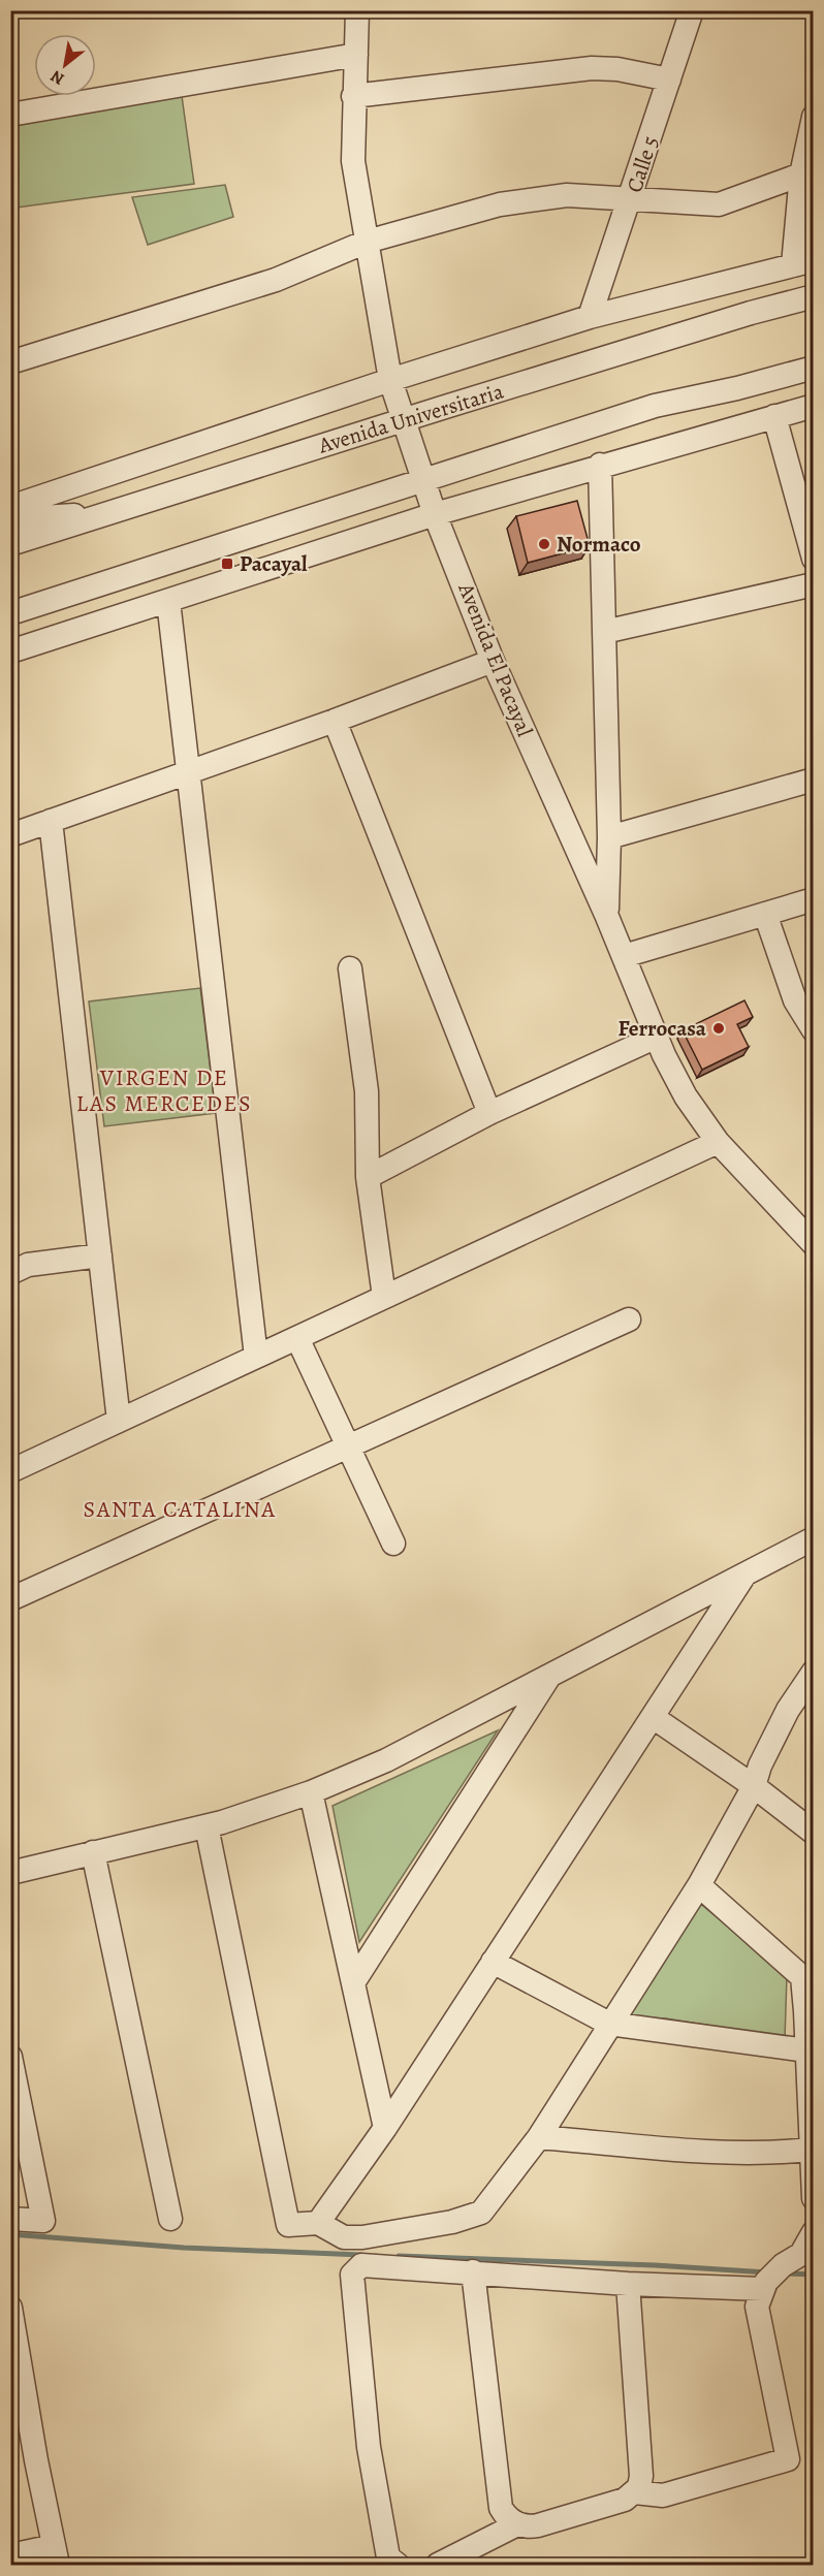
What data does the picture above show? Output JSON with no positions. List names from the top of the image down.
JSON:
{
  "streets": {
    "street": ["Calle 5", "Avenida Universitaria", "Avenida El Pacayal"]
  },
  "crossings": [
    ["Avenida Universitaria", "Avenida El Pacayal"]
  ],
  "districts": ["VIRGEN DE LAS MERCEDES", "SANTA CATALINA"],
  "places": {
    "other": ["Normaco", "Ferrocasa"],
    "transit": ["Pacayal"]
  },
  "north": "bottom left"
}
